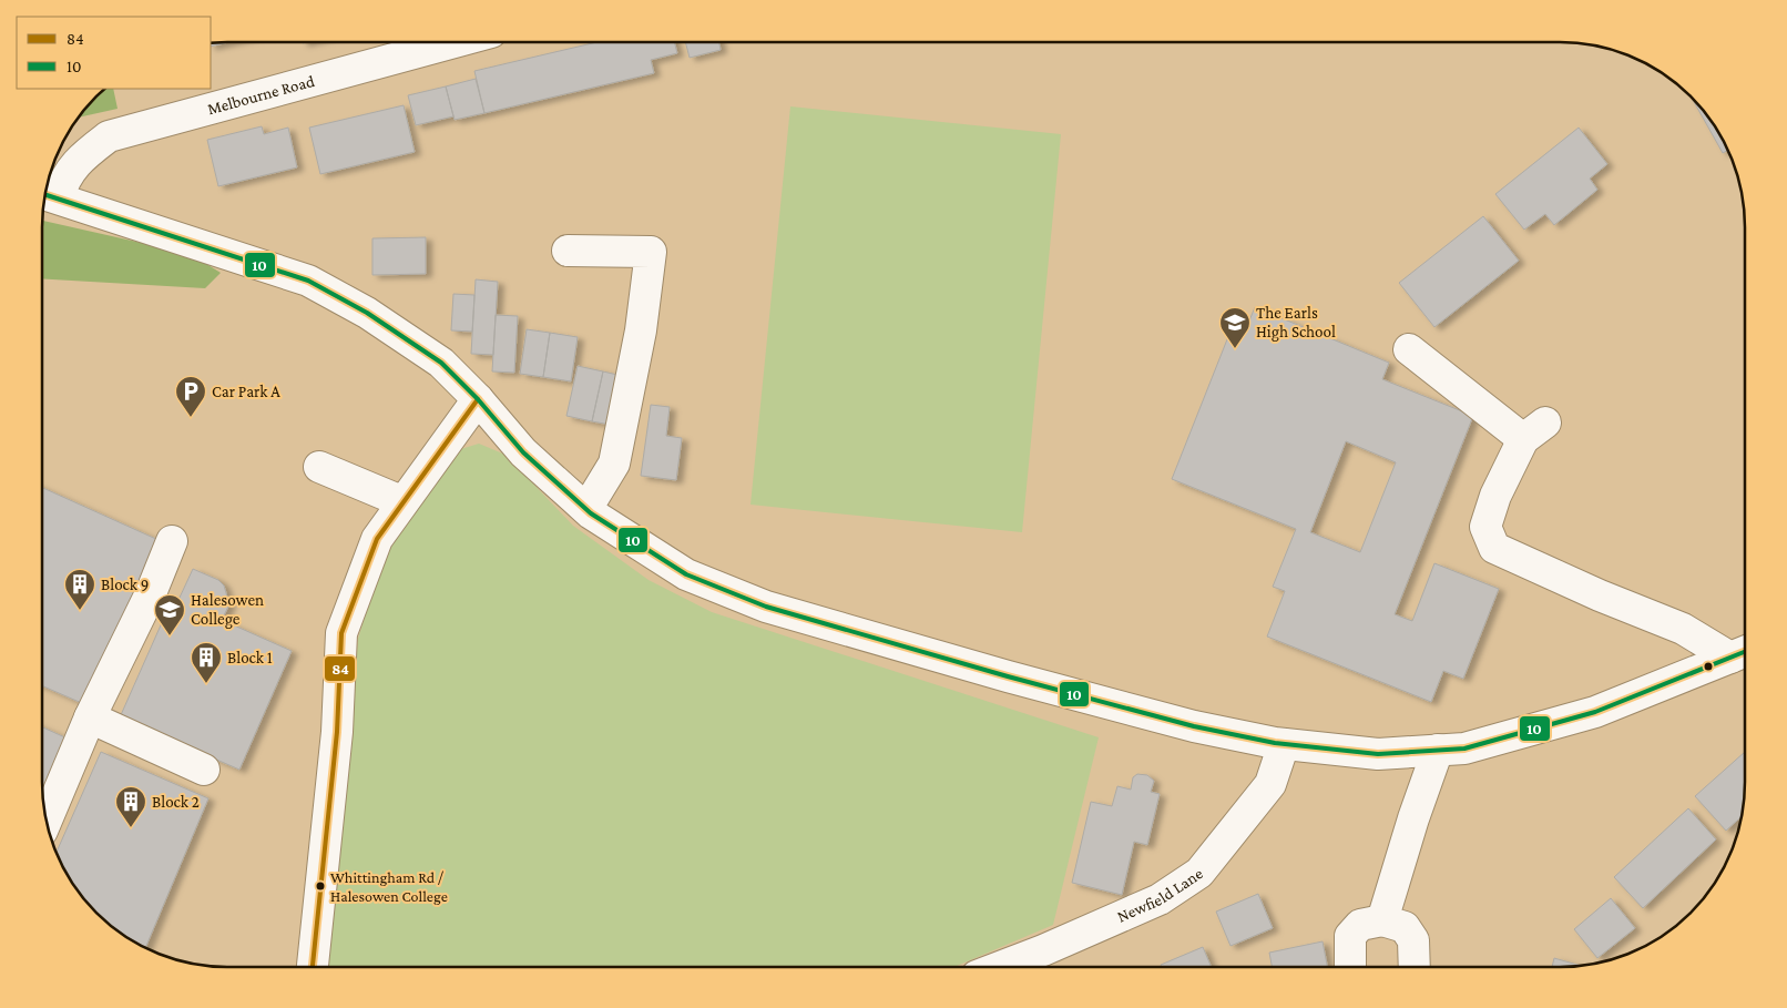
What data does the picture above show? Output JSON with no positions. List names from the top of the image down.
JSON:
{
  "streets": {
    "street": ["Melbourne Road", "Newfield Lane"]
  },
  "places": {
    "school or university": ["The Earls High School", "Halesowen College"],
    "parking": ["Car Park A"],
    "building": ["Block 9", "Block 1", "Block 2"],
    "other": ["Whittingham Rd / Halesowen College"]
  },
  "lines": ["transit line 10", "transit line 84"],
  "legend": ["84", "10"]
}
